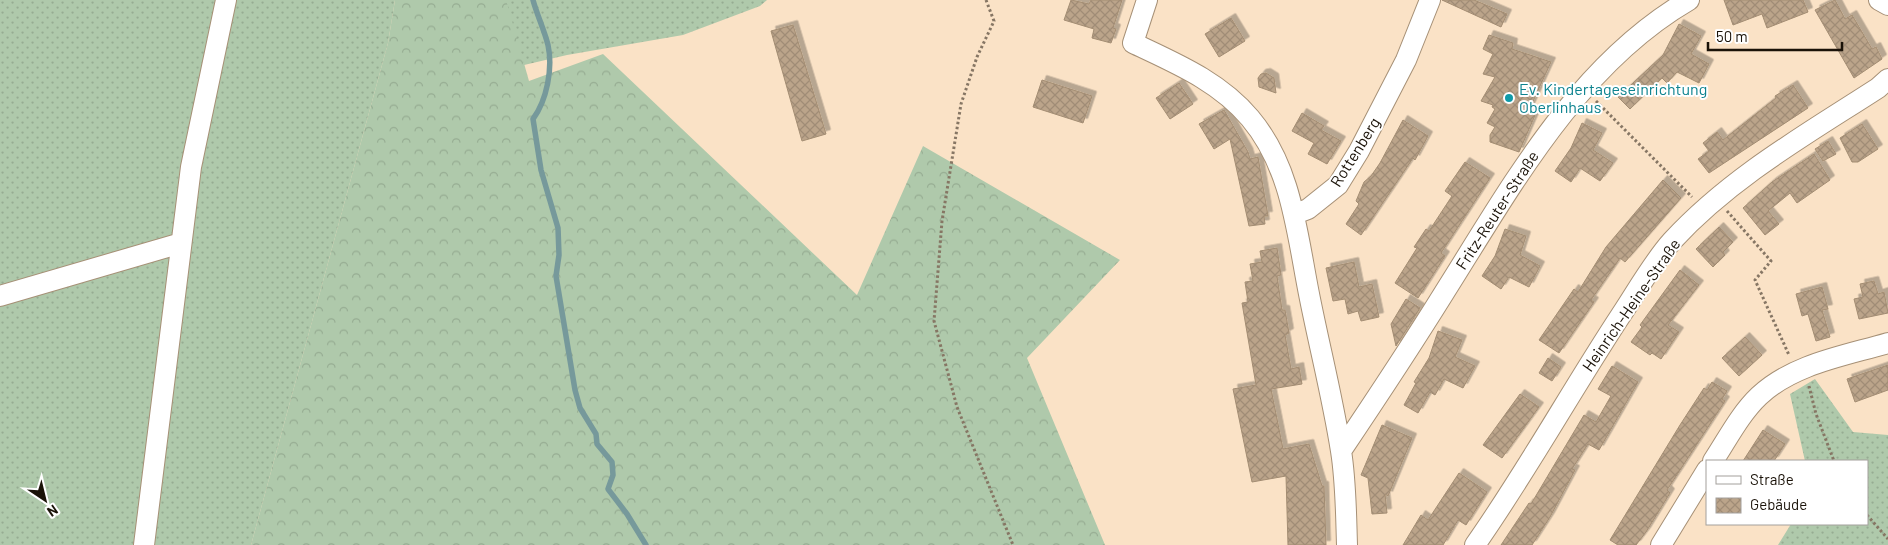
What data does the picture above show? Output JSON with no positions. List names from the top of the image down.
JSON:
{
  "streets": {
    "street": ["Rottenberg", "Fritz-Reuter-Straße", "Heinrich-Heine-Straße"]
  },
  "places": ["Ev. Kindertageseinrichtung Oberlinhaus"],
  "legend": ["Straße", "Gebäude"],
  "scale_bar": "50 m",
  "north": "bottom right"
}
